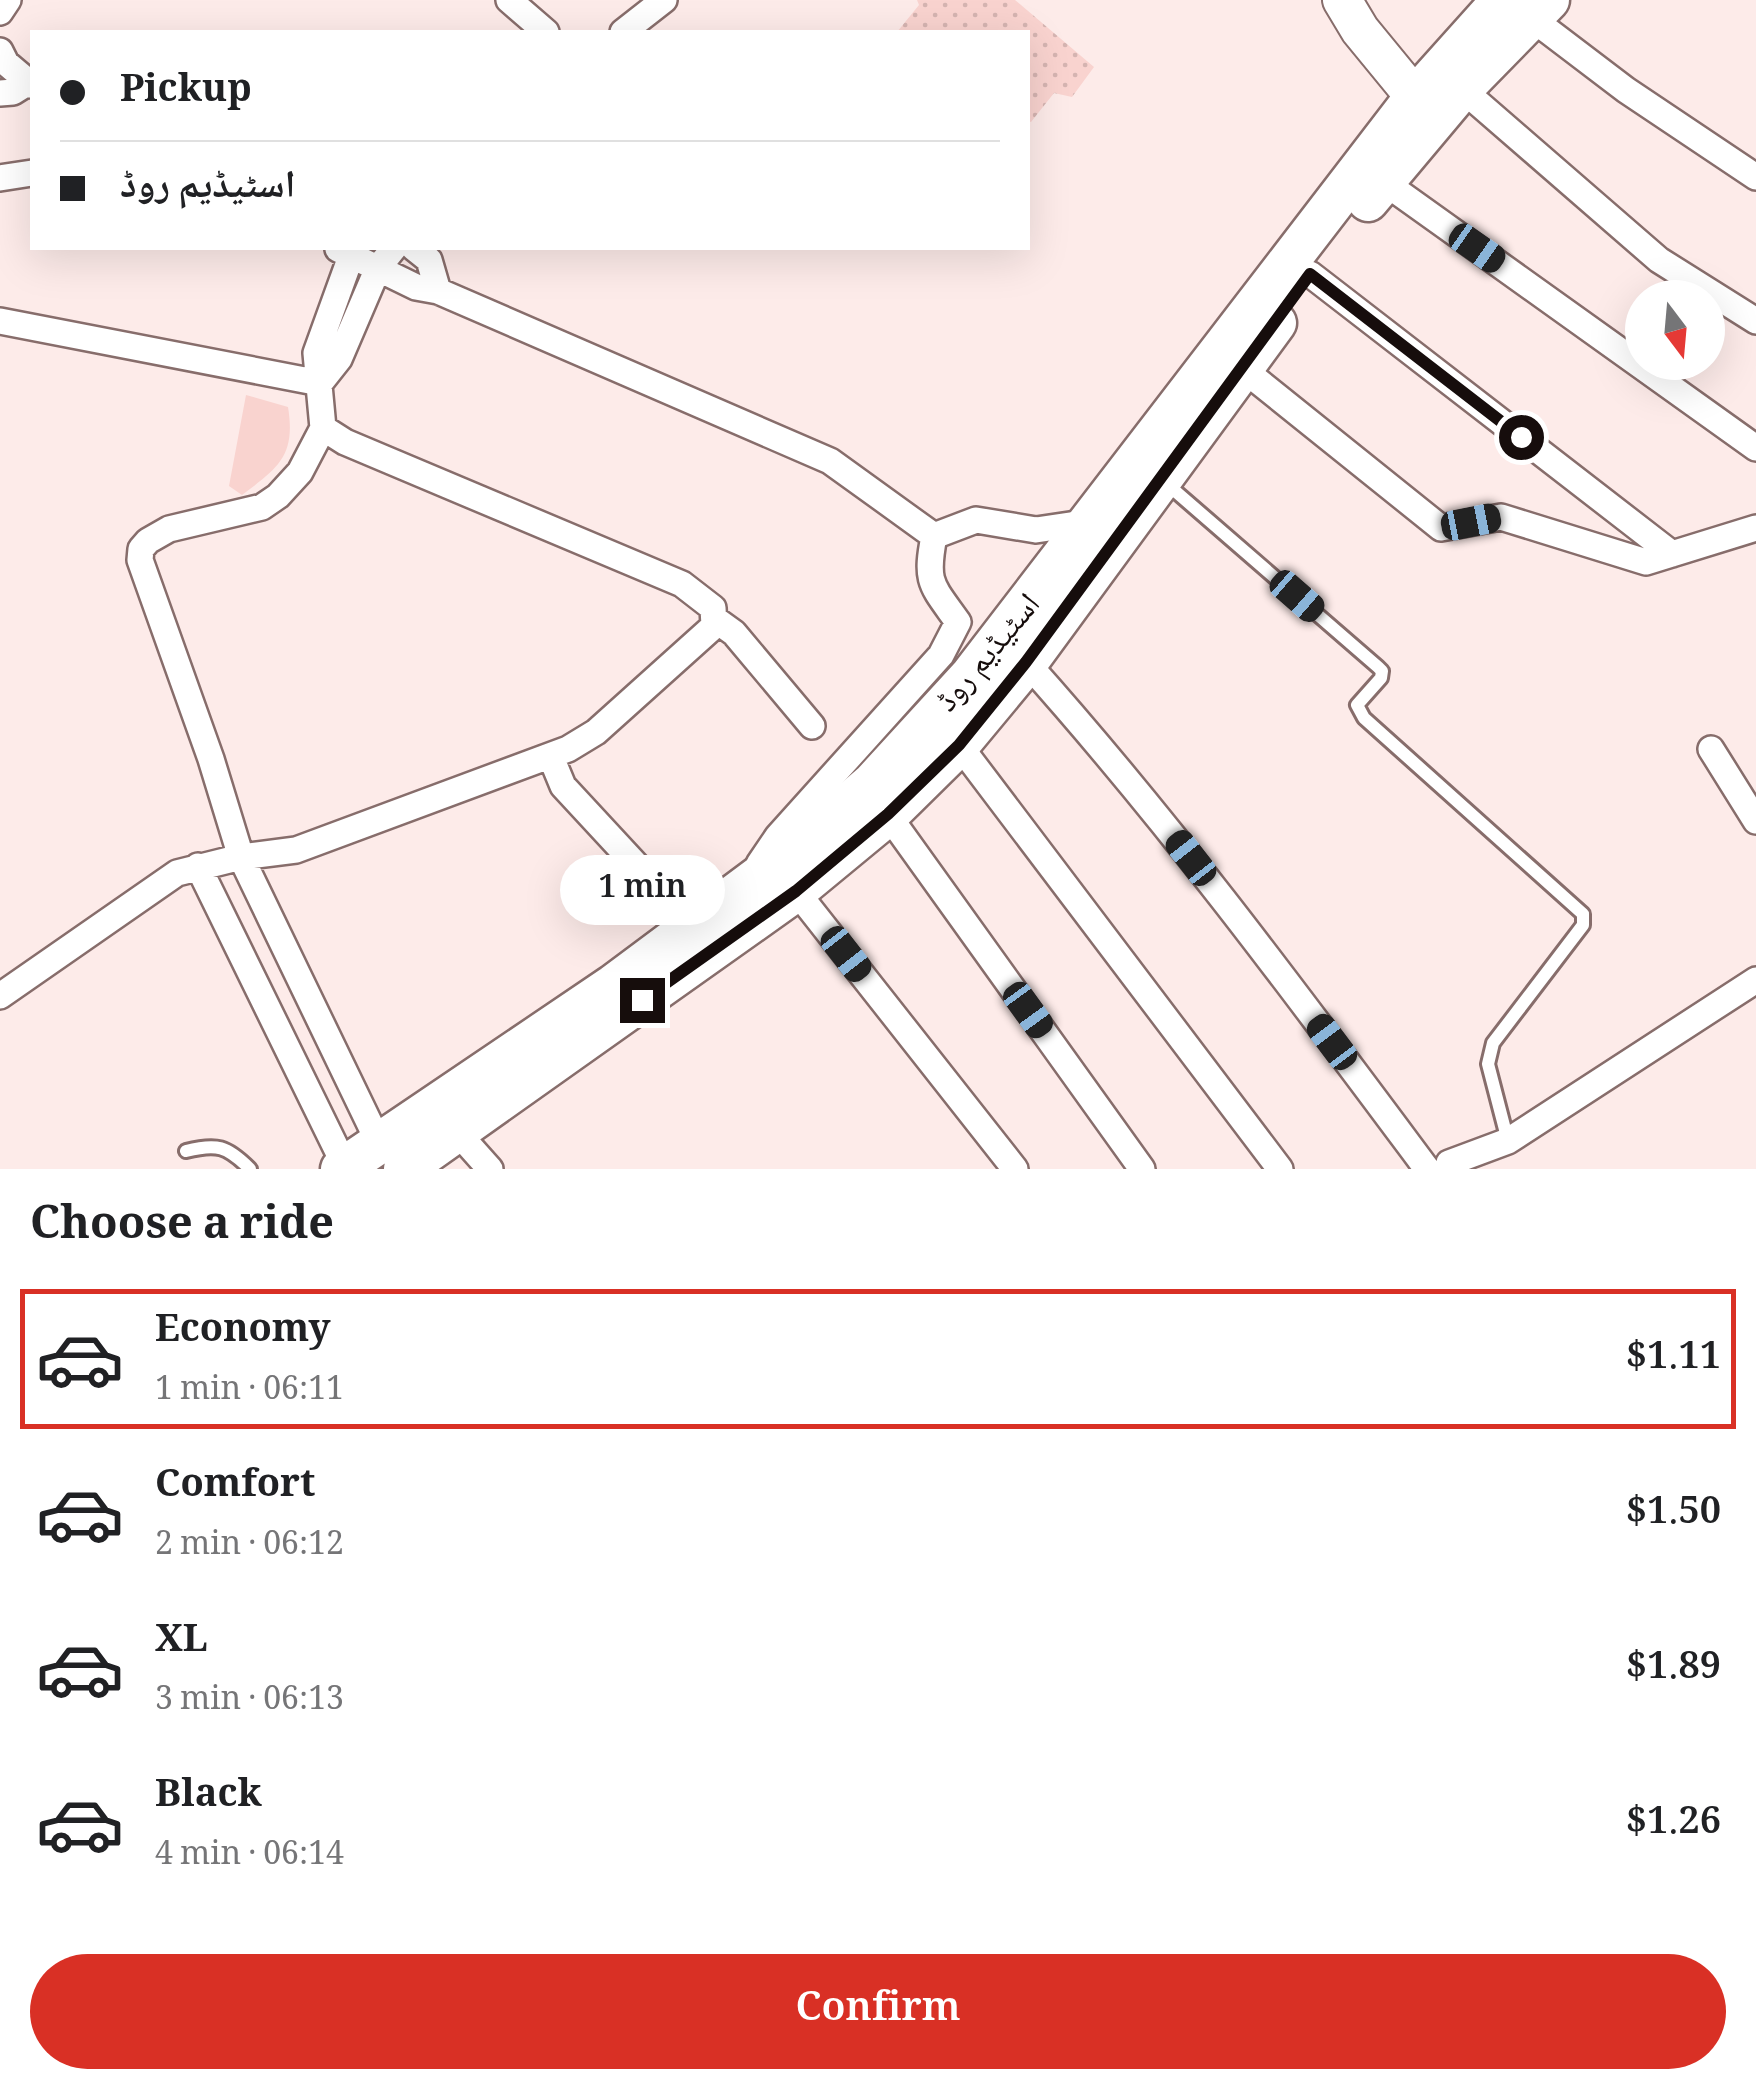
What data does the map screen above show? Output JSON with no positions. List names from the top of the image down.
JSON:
{
  "streets": {
    "main road": ["اسٹیڈیم روڈ"]
  },
  "north": "bottom",
  "page": {
    "banner": ["Pickup", "اسٹیڈیم روڈ"],
    "bubble": "1 min",
    "heading": "Choose a ride",
    "list": [
      {
        "name": "Economy",
        "note": "1 min · 06:11",
        "value": "$1.11"
      },
      {
        "name": "Comfort",
        "note": "2 min · 06:12",
        "value": "$1.50"
      },
      {
        "name": "XL",
        "note": "3 min · 06:13",
        "value": "$1.89"
      },
      {
        "name": "Black",
        "note": "4 min · 06:14",
        "value": "$1.26"
      }
    ],
    "buttons": "Confirm"
  }
}
